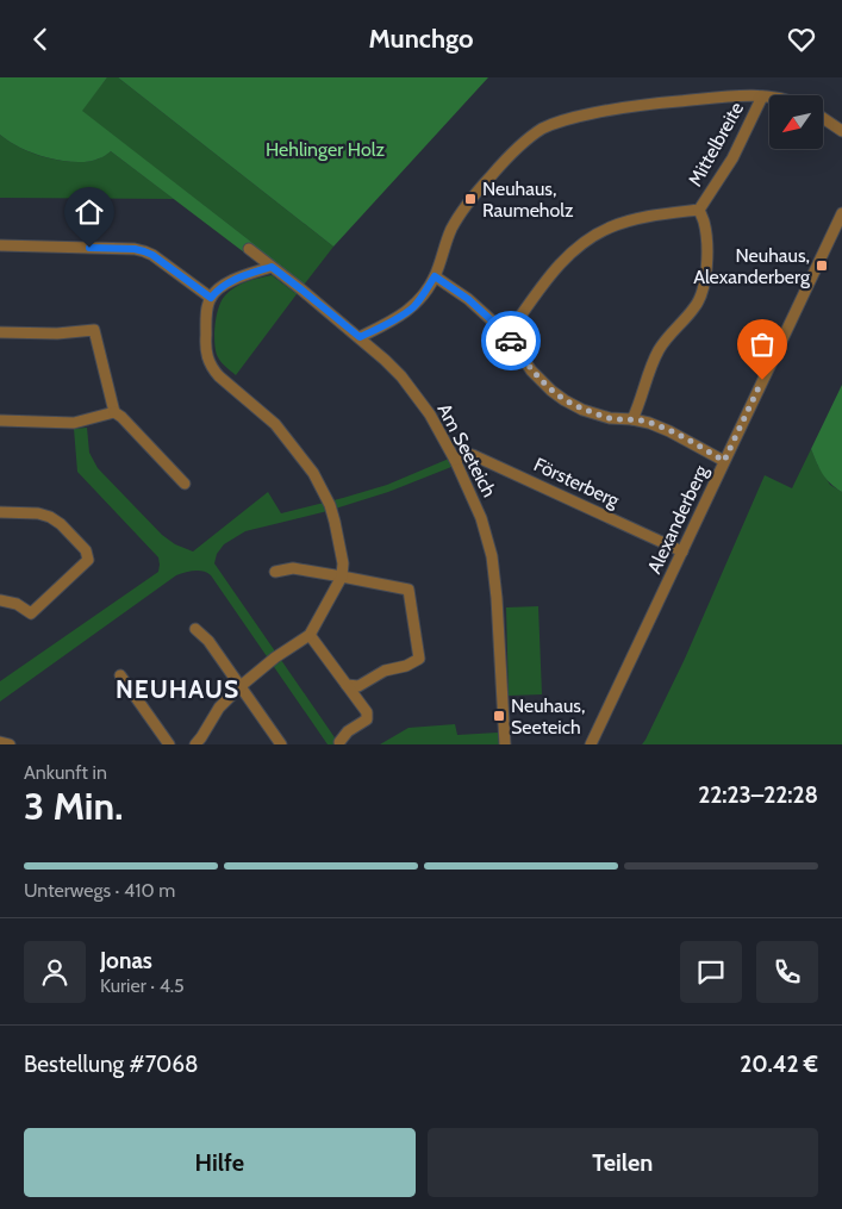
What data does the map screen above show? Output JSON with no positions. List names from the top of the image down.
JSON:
{
  "streets": {
    "street": [
      "Mittelbreite",
      "Am Seeteich",
      "Försterberg",
      "Alexanderberg"
    ]
  },
  "crossings": [
    ["Am Seeteich", "Försterberg"],
    ["Försterberg", "Alexanderberg"]
  ],
  "districts": ["NEUHAUS"],
  "parks": ["Hehlinger Holz"],
  "places": {
    "transit": ["Neuhaus, Raumeholz", "Neuhaus, Alexanderberg", "Neuhaus, Seeteich"]
  },
  "north": "bottom left",
  "page": {
    "header": "Munchgo",
    "heading": ["3 Min.", "Ankunft in", "22:23–22:28"],
    "panel": [
      "Jonas",
      "Kurier · 4.5",
      "Bestellung #7068",
      "20.42 €"
    ],
    "bar": "Unterwegs · 410 m",
    "buttons": ["Hilfe", "Teilen"]
  }
}
